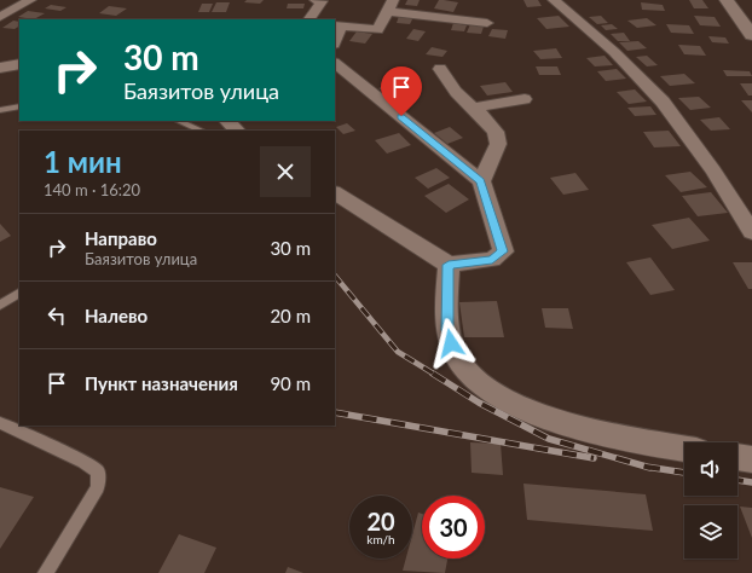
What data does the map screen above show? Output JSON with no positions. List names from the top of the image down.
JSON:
{
  "page": {
    "turn": ["30 m", "Баязитов улица"],
    "heading": ["1 мин", "140 m · 16:20"],
    "list": [
      {
        "name": "Направо",
        "note": "Баязитов улица",
        "value": "30 m"
      },
      {
        "name": "Налево",
        "value": "20 m"
      },
      {
        "name": "Пункт назначения",
        "value": "90 m"
      }
    ],
    "speed": "20 km/h",
    "limit": "30"
  }
}
